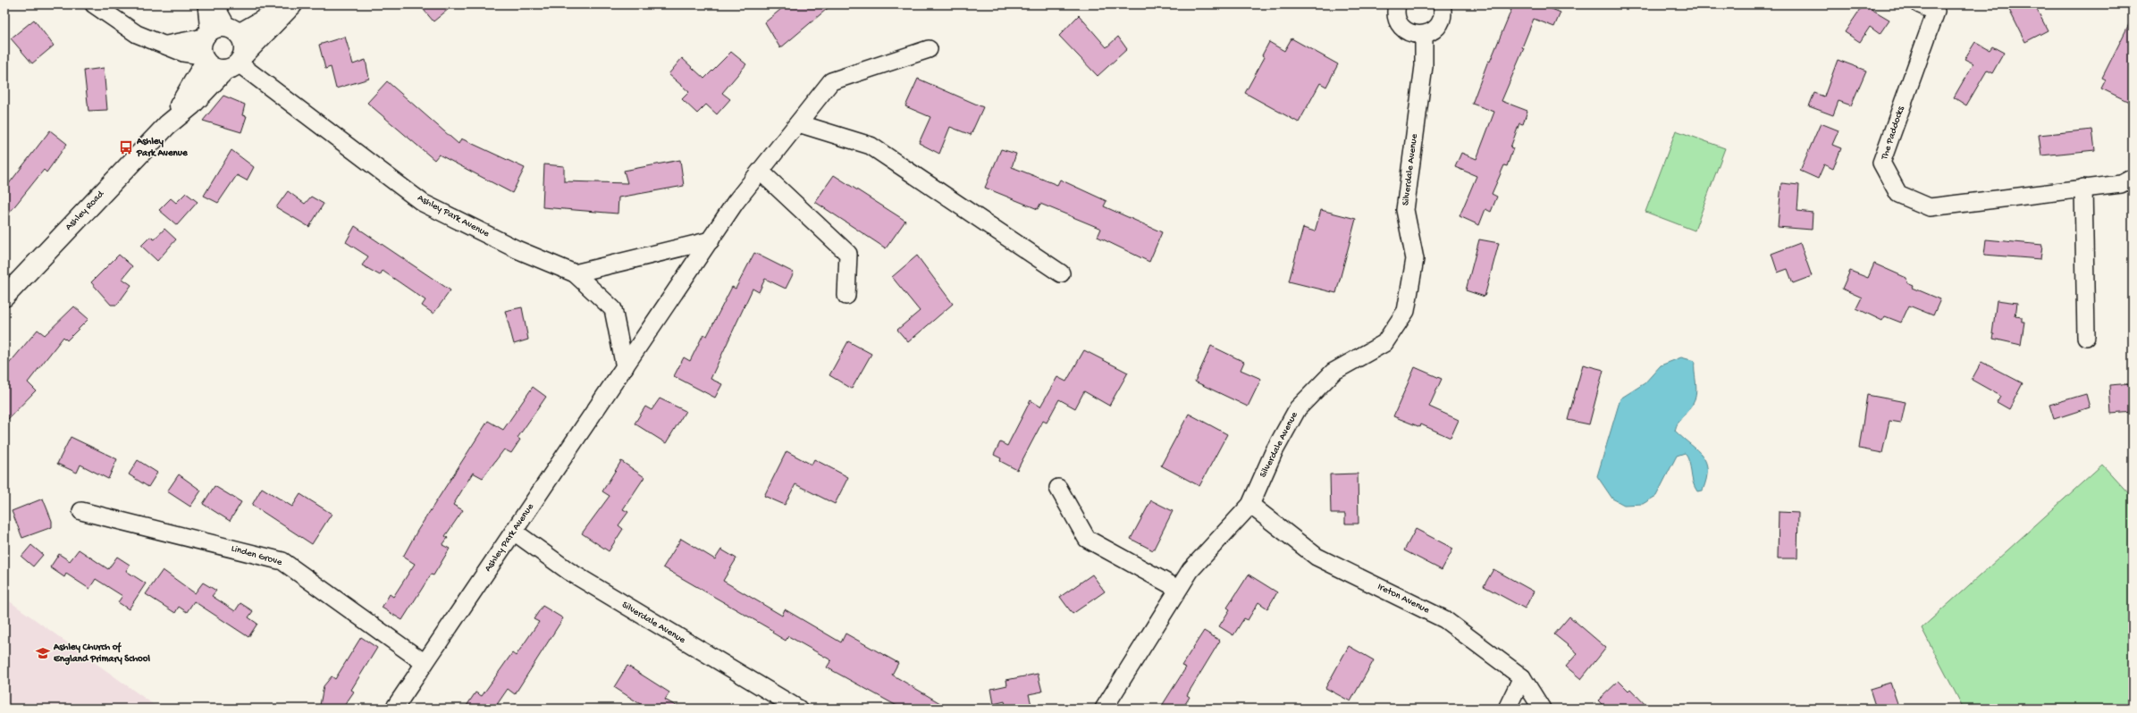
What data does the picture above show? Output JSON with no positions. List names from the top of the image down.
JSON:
{
  "streets": {
    "main road": ["Ashley Road"],
    "street": [
      "The Paddocks",
      "Silverdale Avenue",
      "Ashley Park Avenue",
      "Linden Grove",
      "Ireton Avenue"
    ]
  },
  "crossings": [
    ["Silverdale Avenue", "Ashley Park Avenue"],
    ["Silverdale Avenue", "Ireton Avenue"],
    ["Ashley Road", "Ashley Park Avenue"],
    ["Ashley Park Avenue", "Linden Grove"]
  ],
  "places": {
    "bus stop": ["Ashley Park Avenue"],
    "school or university": ["Ashley Church of England Primary School"]
  }
}
